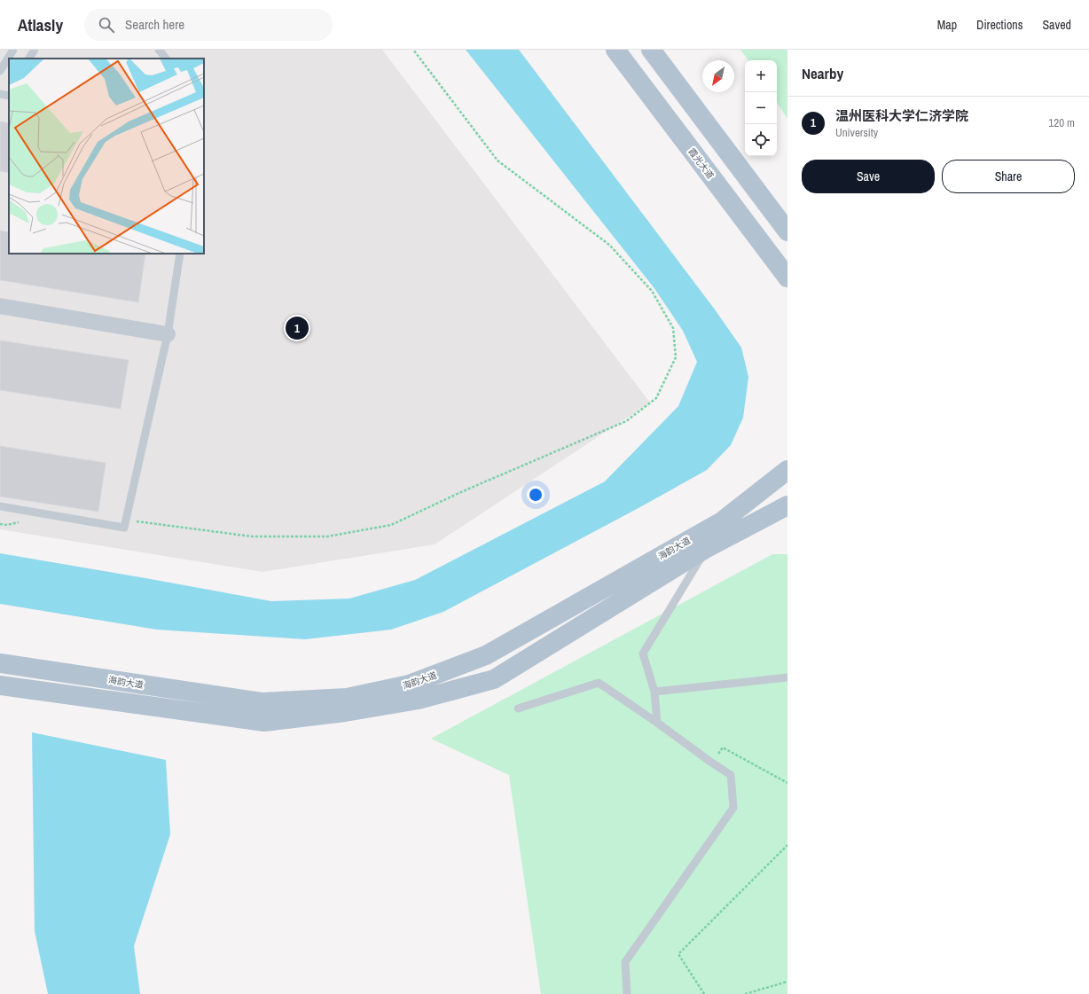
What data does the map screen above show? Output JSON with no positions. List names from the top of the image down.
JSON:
{
  "streets": {
    "main road": ["霞光大道", "海韵大道"]
  },
  "north": "bottom left",
  "page": {
    "header": "Atlasly",
    "search": "Search here",
    "nav": ["Map", "Directions", "Saved"],
    "heading": "Nearby",
    "map_buttons": ["+", "−"],
    "list": [
      {
        "mark": "1",
        "name": "温州医科大学仁济学院",
        "note": "University",
        "value": "120 m"
      }
    ],
    "buttons": ["Save", "Share"],
    "pins": "1"
  }
}
